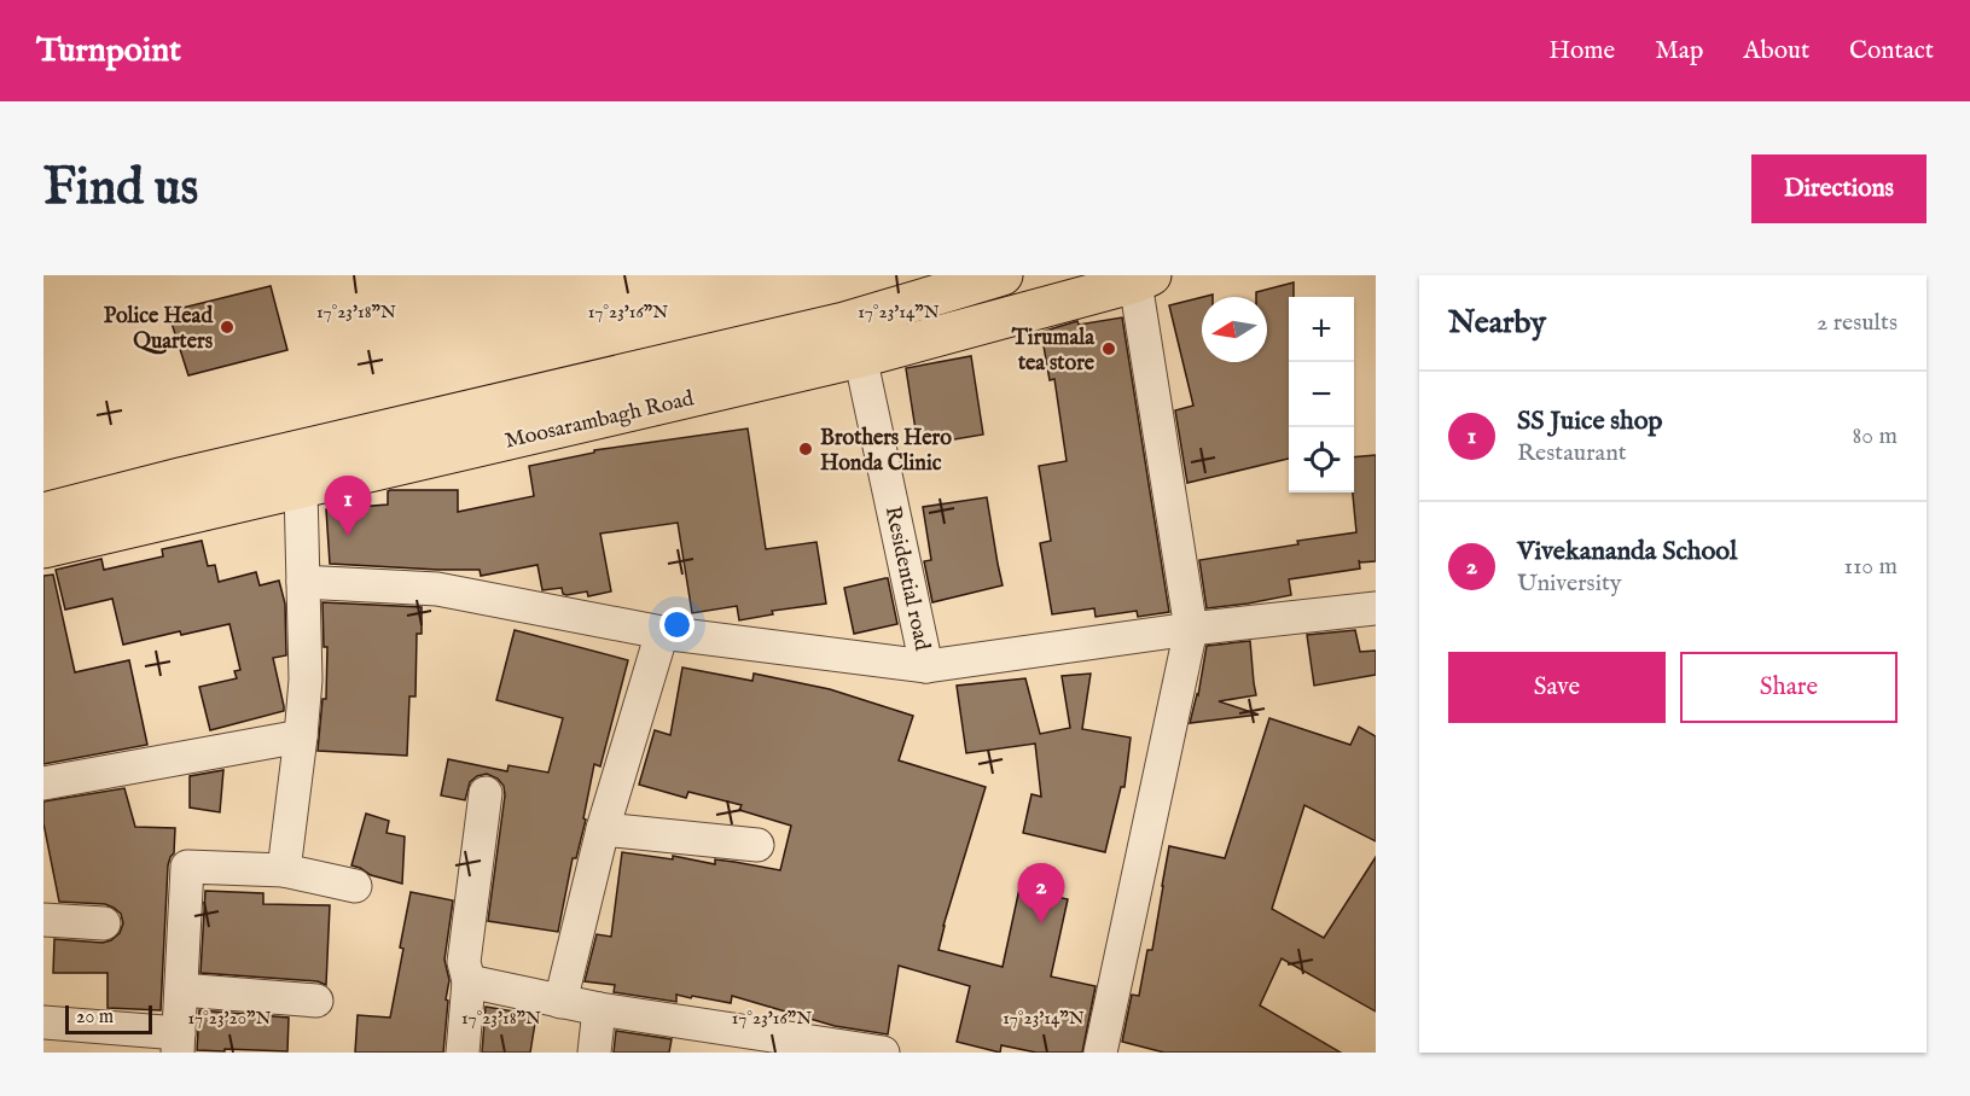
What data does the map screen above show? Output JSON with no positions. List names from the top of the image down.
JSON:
{
  "streets": {
    "main road": ["Moosarambagh Road"],
    "street": ["Residential road"]
  },
  "crossings": [
    ["Moosarambagh Road", "Residential road"]
  ],
  "places": ["Police Head Quarters", "Tirumala tea store", "Brothers Hero Honda Clinic"],
  "scale_bar": "20 m",
  "north": "left",
  "page": {
    "header": "Turnpoint",
    "nav": [
      "Home",
      "Map",
      "About",
      "Contact"
    ],
    "buttons": [
      "Directions",
      ["Save", "Share"]
    ],
    "title": "Find us",
    "heading": ["Nearby", "2 results"],
    "map_buttons": ["+", "−"],
    "list": [
      {
        "mark": "1",
        "name": "SS Juice shop",
        "note": "Restaurant",
        "value": "80 m"
      },
      {
        "mark": "2",
        "name": "Vivekananda School",
        "note": "University",
        "value": "110 m"
      }
    ],
    "pins": ["1", "2"],
    "scale": "20 m"
  },
  "coordinates": [
    "17°23'18\"N",
    "17°23'16\"N",
    "17°23'14\"N",
    "17°23'20\"N"
  ]
}
